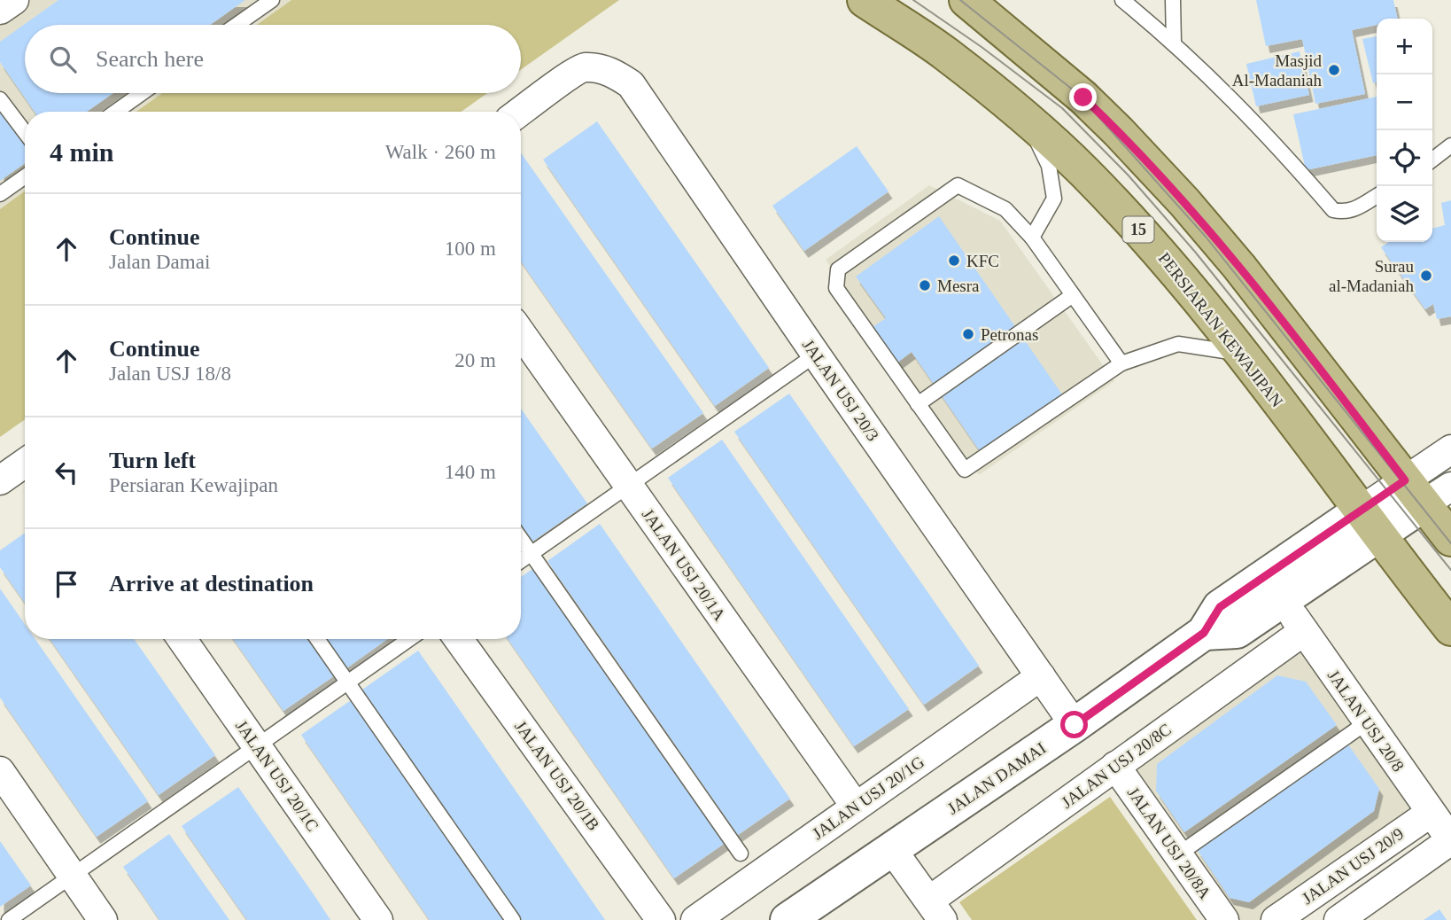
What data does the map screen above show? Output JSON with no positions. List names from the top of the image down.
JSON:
{
  "streets": {
    "main road": ["15", "PERSIARAN KEWAJIPAN"],
    "street": [
      "JALAN USJ 20/3",
      "JALAN USJ 20/1A",
      "JALAN USJ 20/8",
      "JALAN USJ 20/8C",
      "JALAN USJ 20/1C",
      "JALAN USJ 20/1B",
      "JALAN DAMAI",
      "JALAN USJ 20/1G",
      "JALAN USJ 20/8A",
      "JALAN USJ 20/9"
    ]
  },
  "crossings": [
    ["PERSIARAN KEWAJIPAN", "JALAN DAMAI"],
    ["JALAN USJ 20/3", "JALAN DAMAI"],
    ["JALAN USJ 20/3", "JALAN USJ 20/1G"],
    ["JALAN USJ 20/1A", "JALAN USJ 20/1G"],
    ["JALAN USJ 20/8", "JALAN USJ 20/8C"],
    ["JALAN USJ 20/8", "JALAN DAMAI"],
    ["JALAN USJ 20/8", "JALAN USJ 20/9"],
    ["JALAN USJ 20/8C", "JALAN USJ 20/8A"]
  ],
  "places": [
    "Masjid Al-Madaniah",
    "KFC",
    "Surau al-Madaniah",
    "Mesra",
    "Petronas"
  ],
  "page": {
    "map_buttons": ["+", "−"],
    "search": "Search here",
    "heading": ["4 min", "Walk · 260 m"],
    "list": [
      ["Continue", "Jalan Damai", "100 m"],
      ["Continue", "Jalan USJ 18/8", "20 m"],
      ["Turn left", "Persiaran Kewajipan", "140 m"],
      "Arrive at destination"
    ]
  }
}
